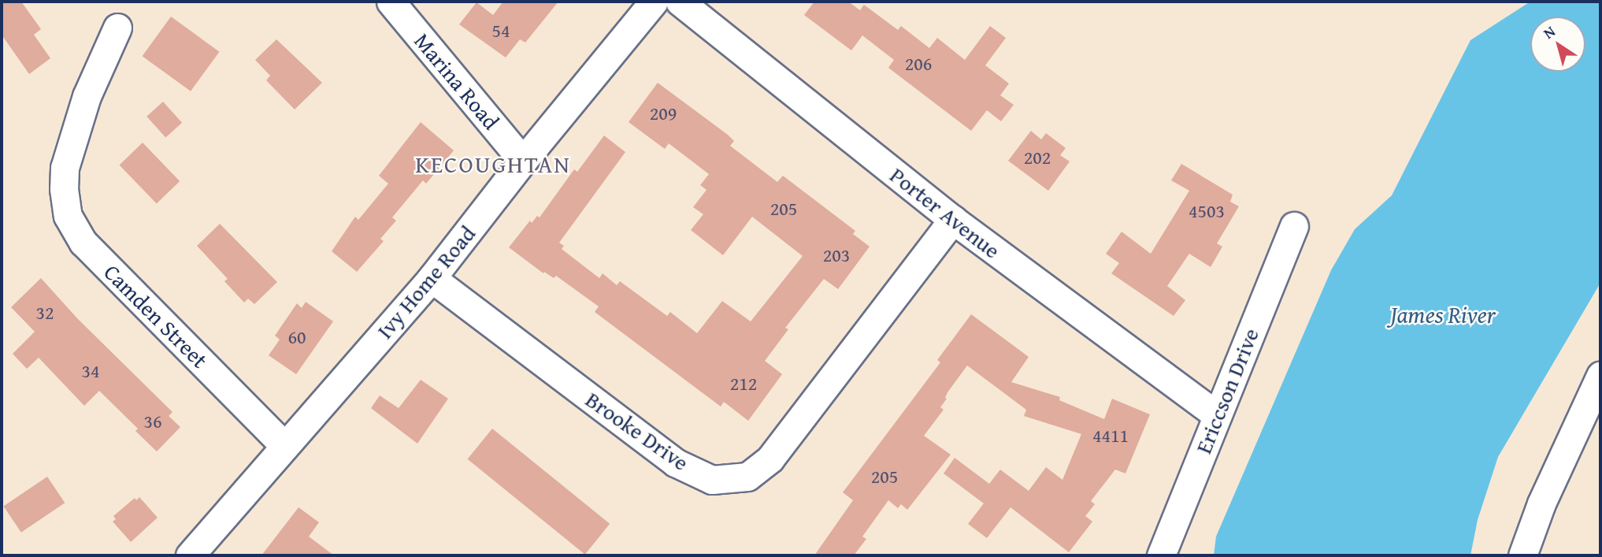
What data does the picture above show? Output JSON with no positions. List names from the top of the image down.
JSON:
{
  "streets": {
    "street": [
      "Marina Road",
      "Porter Avenue",
      "Ivy Home Road",
      "Camden Street",
      "Ericcson Drive",
      "Brooke Drive"
    ]
  },
  "crossings": [
    ["Marina Road", "Ivy Home Road"],
    ["Porter Avenue", "Ericcson Drive"],
    ["Porter Avenue", "Brooke Drive"],
    ["Ivy Home Road", "Camden Street"],
    ["Ivy Home Road", "Brooke Drive"]
  ],
  "districts": ["KECOUGHTAN"],
  "water": ["James River"],
  "house_numbers": [
    "54",
    "206",
    "209",
    "202",
    "205",
    "4503",
    "203",
    "32",
    "60",
    "34",
    "212",
    "36",
    "4411",
    "205"
  ],
  "north": "top left"
}
